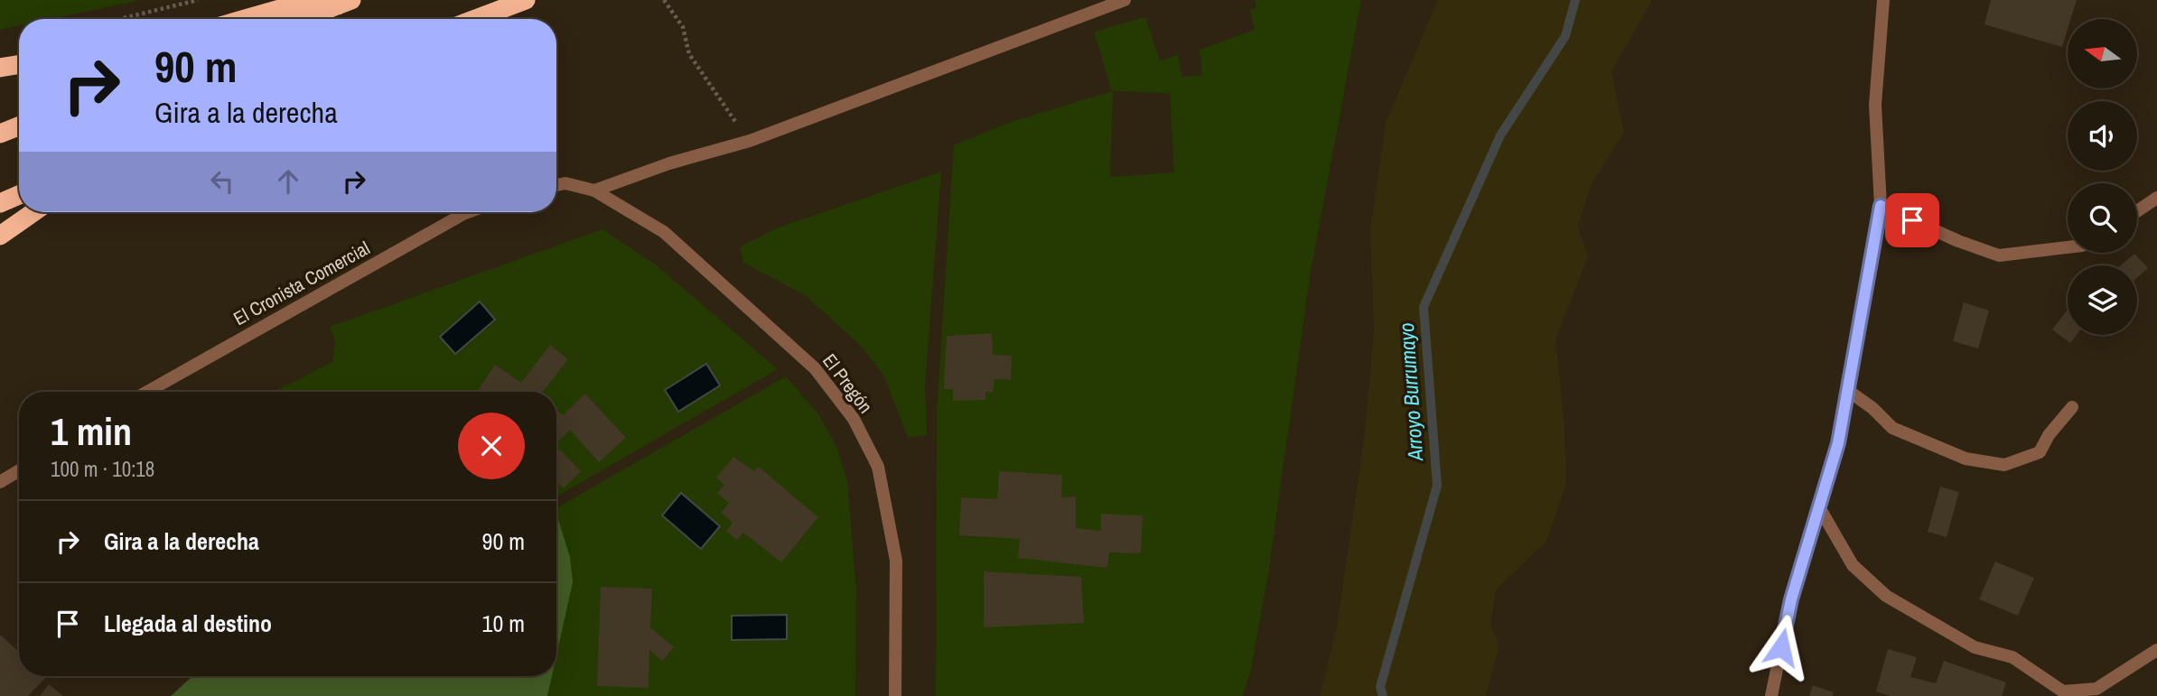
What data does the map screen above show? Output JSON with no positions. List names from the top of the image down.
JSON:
{
  "streets": {
    "street": ["El Cronista Comercial", "El Pregón"]
  },
  "water": ["Arroyo Burrumayo"],
  "north": "left",
  "page": {
    "turn": ["90 m", "Gira a la derecha"],
    "heading": ["1 min", "100 m · 10:18"],
    "list": [
      {
        "name": "Gira a la derecha",
        "value": "90 m"
      },
      {
        "name": "Llegada al destino",
        "value": "10 m"
      }
    ]
  }
}
